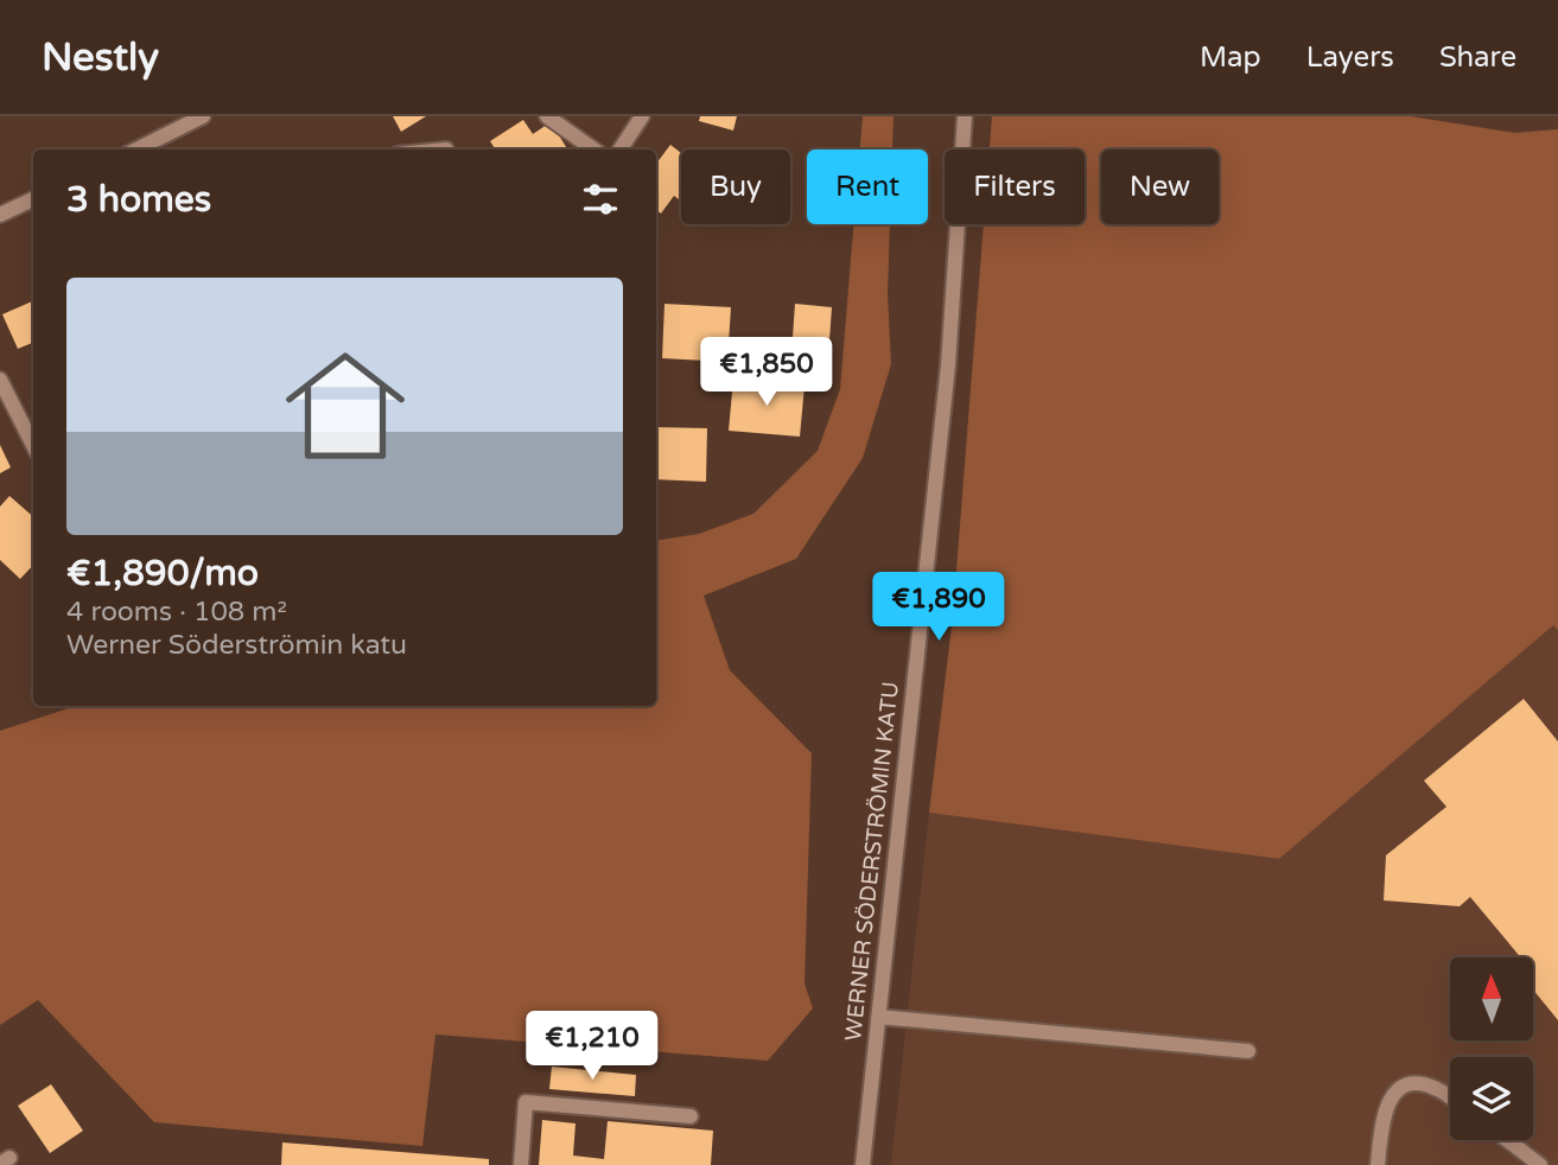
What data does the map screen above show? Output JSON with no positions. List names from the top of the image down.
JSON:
{
  "streets": {
    "street": ["WERNER SÖDERSTRÖMIN KATU"]
  },
  "north": "top",
  "page": {
    "header": "Nestly",
    "nav": ["Map", "Layers", "Share"],
    "chip": [
      "Buy",
      "Rent",
      "Filters",
      "New"
    ],
    "heading": "3 homes",
    "list": [
      {
        "name": "€1,890/mo",
        "note": "4 rooms · 108 m² · Werner Söderströmin katu"
      }
    ],
    "price": ["€1,850", "€1,890", "€1,210"]
  }
}
